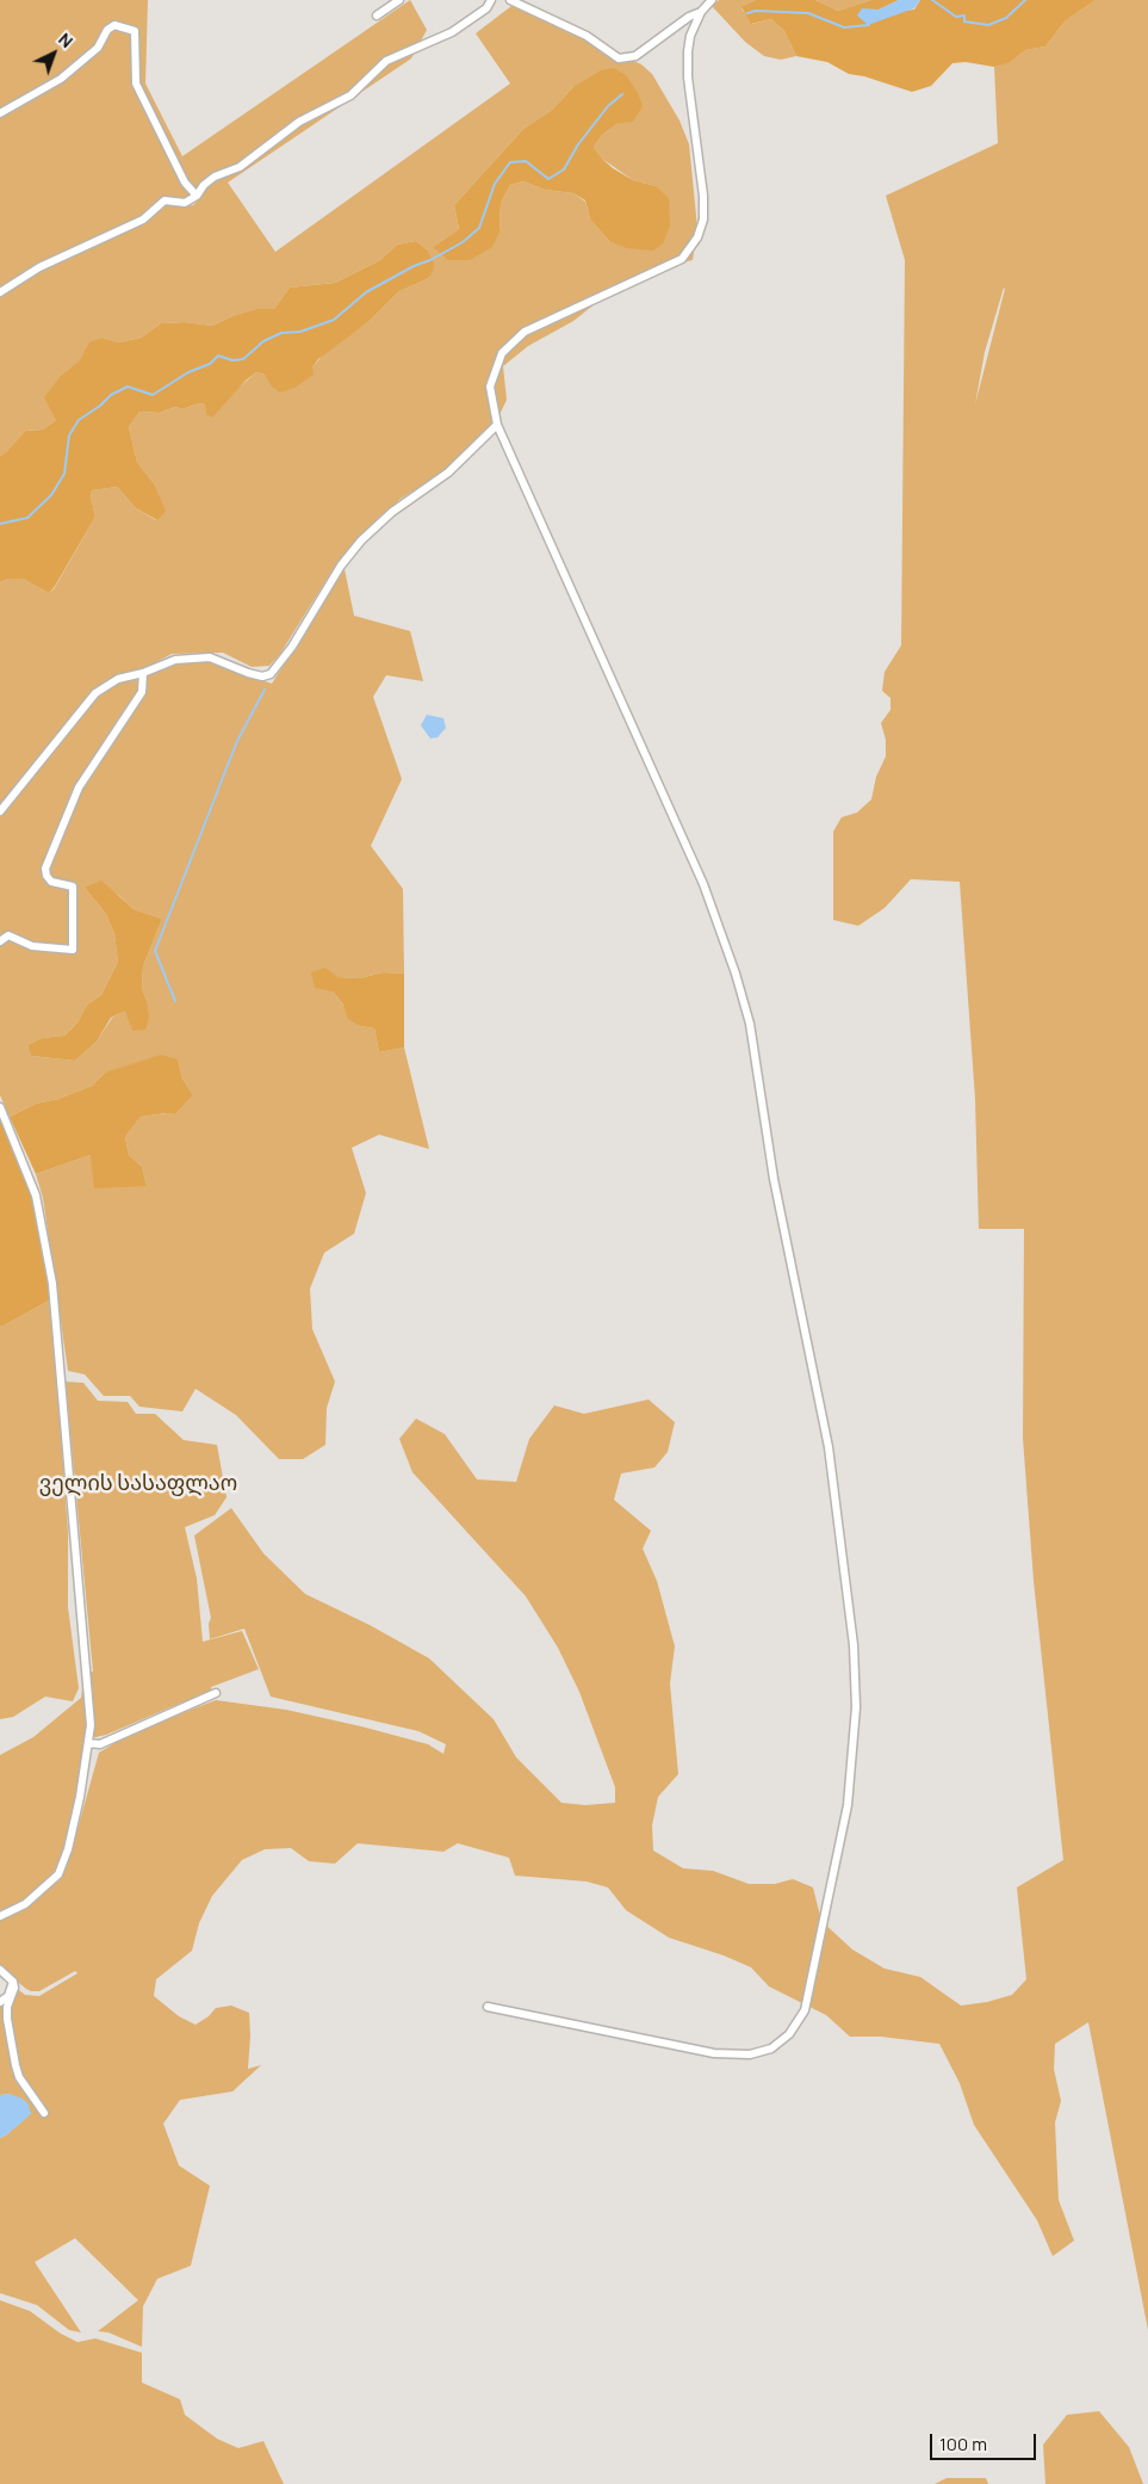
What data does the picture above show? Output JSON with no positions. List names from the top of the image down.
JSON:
{
  "parks": ["ველის სასაფლაო"],
  "scale_bar": "100 m",
  "north": "top right"
}
